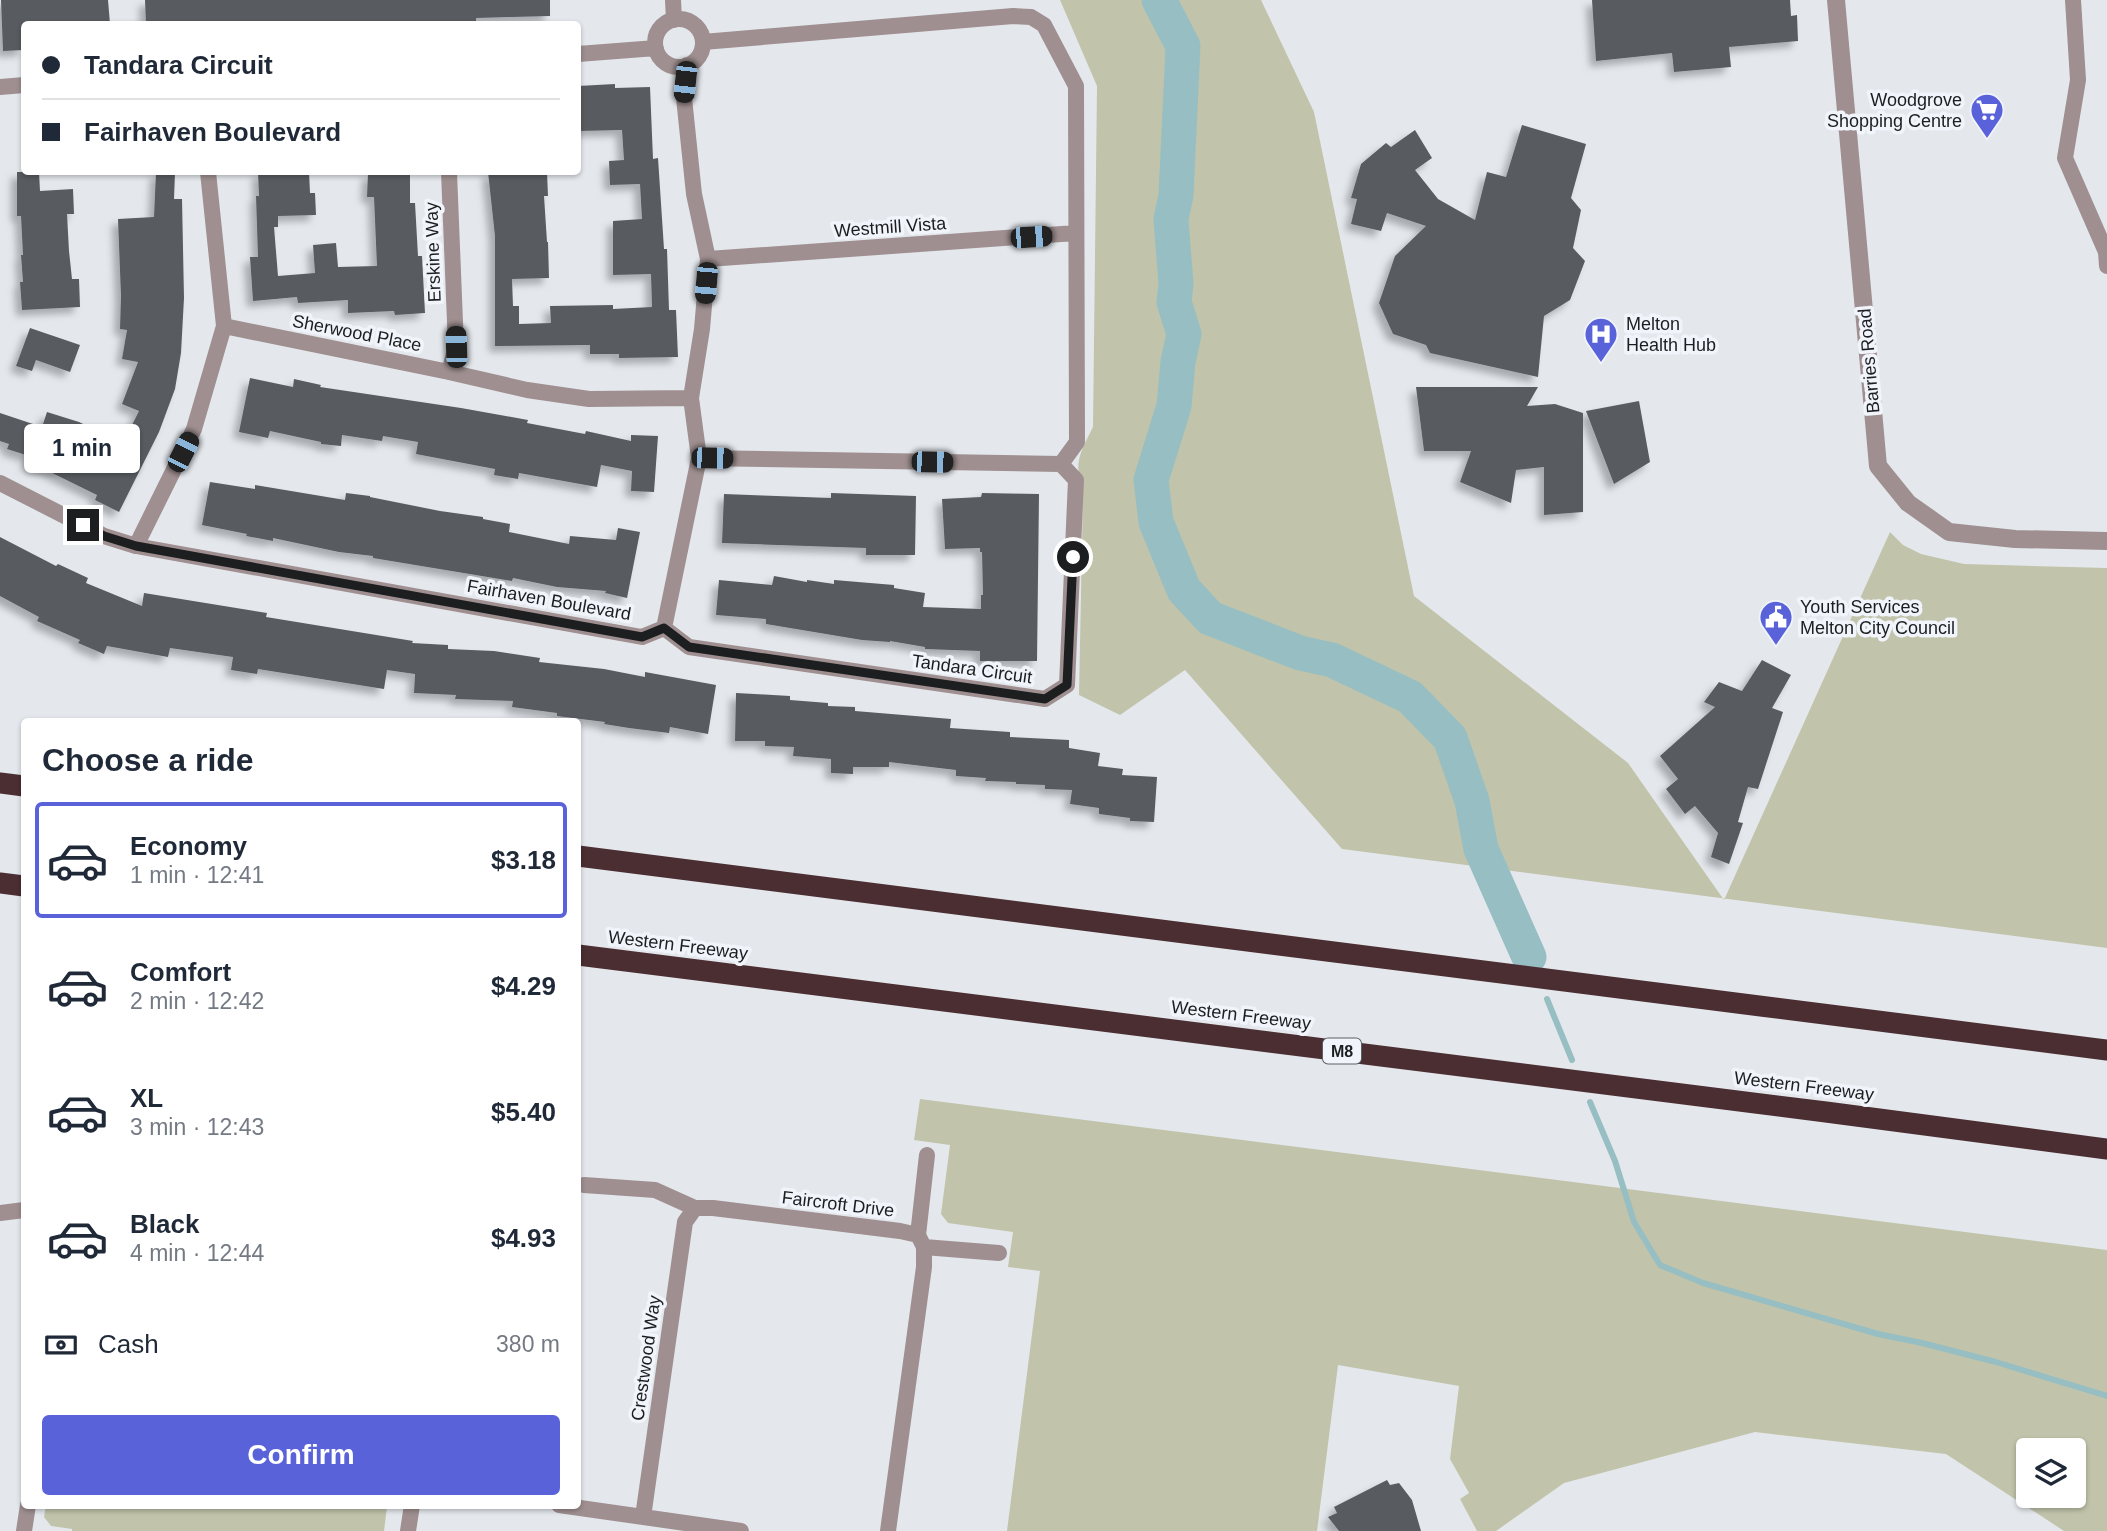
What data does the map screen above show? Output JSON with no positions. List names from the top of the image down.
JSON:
{
  "streets": {
    "highway": ["Western Freeway", "M8"],
    "street": [
      "Westmill Vista",
      "Erskine Way",
      "Sherwood Place",
      "Barries Road",
      "Fairhaven Boulevard",
      "Tandara Circuit",
      "Faircroft Drive",
      "Crestwood Way"
    ]
  },
  "crossings": [
    ["Erskine Way", "Sherwood Place"],
    ["Fairhaven Boulevard", "Tandara Circuit"],
    ["Faircroft Drive", "Crestwood Way"]
  ],
  "places": {
    "supermarket": ["Woodgrove Shopping Centre"],
    "hospital": ["Melton Health Hub"],
    "public building": ["Youth Services Melton City Council"]
  },
  "page": {
    "banner": ["Tandara Circuit", "Fairhaven Boulevard"],
    "bubble": "1 min",
    "heading": "Choose a ride",
    "list": [
      {
        "name": "Economy",
        "note": "1 min · 12:41",
        "value": "$3.18"
      },
      {
        "name": "Comfort",
        "note": "2 min · 12:42",
        "value": "$4.29"
      },
      {
        "name": "XL",
        "note": "3 min · 12:43",
        "value": "$5.40"
      },
      {
        "name": "Black",
        "note": "4 min · 12:44",
        "value": "$4.93"
      }
    ],
    "pay": ["Cash", "380 m"],
    "buttons": "Confirm"
  }
}
